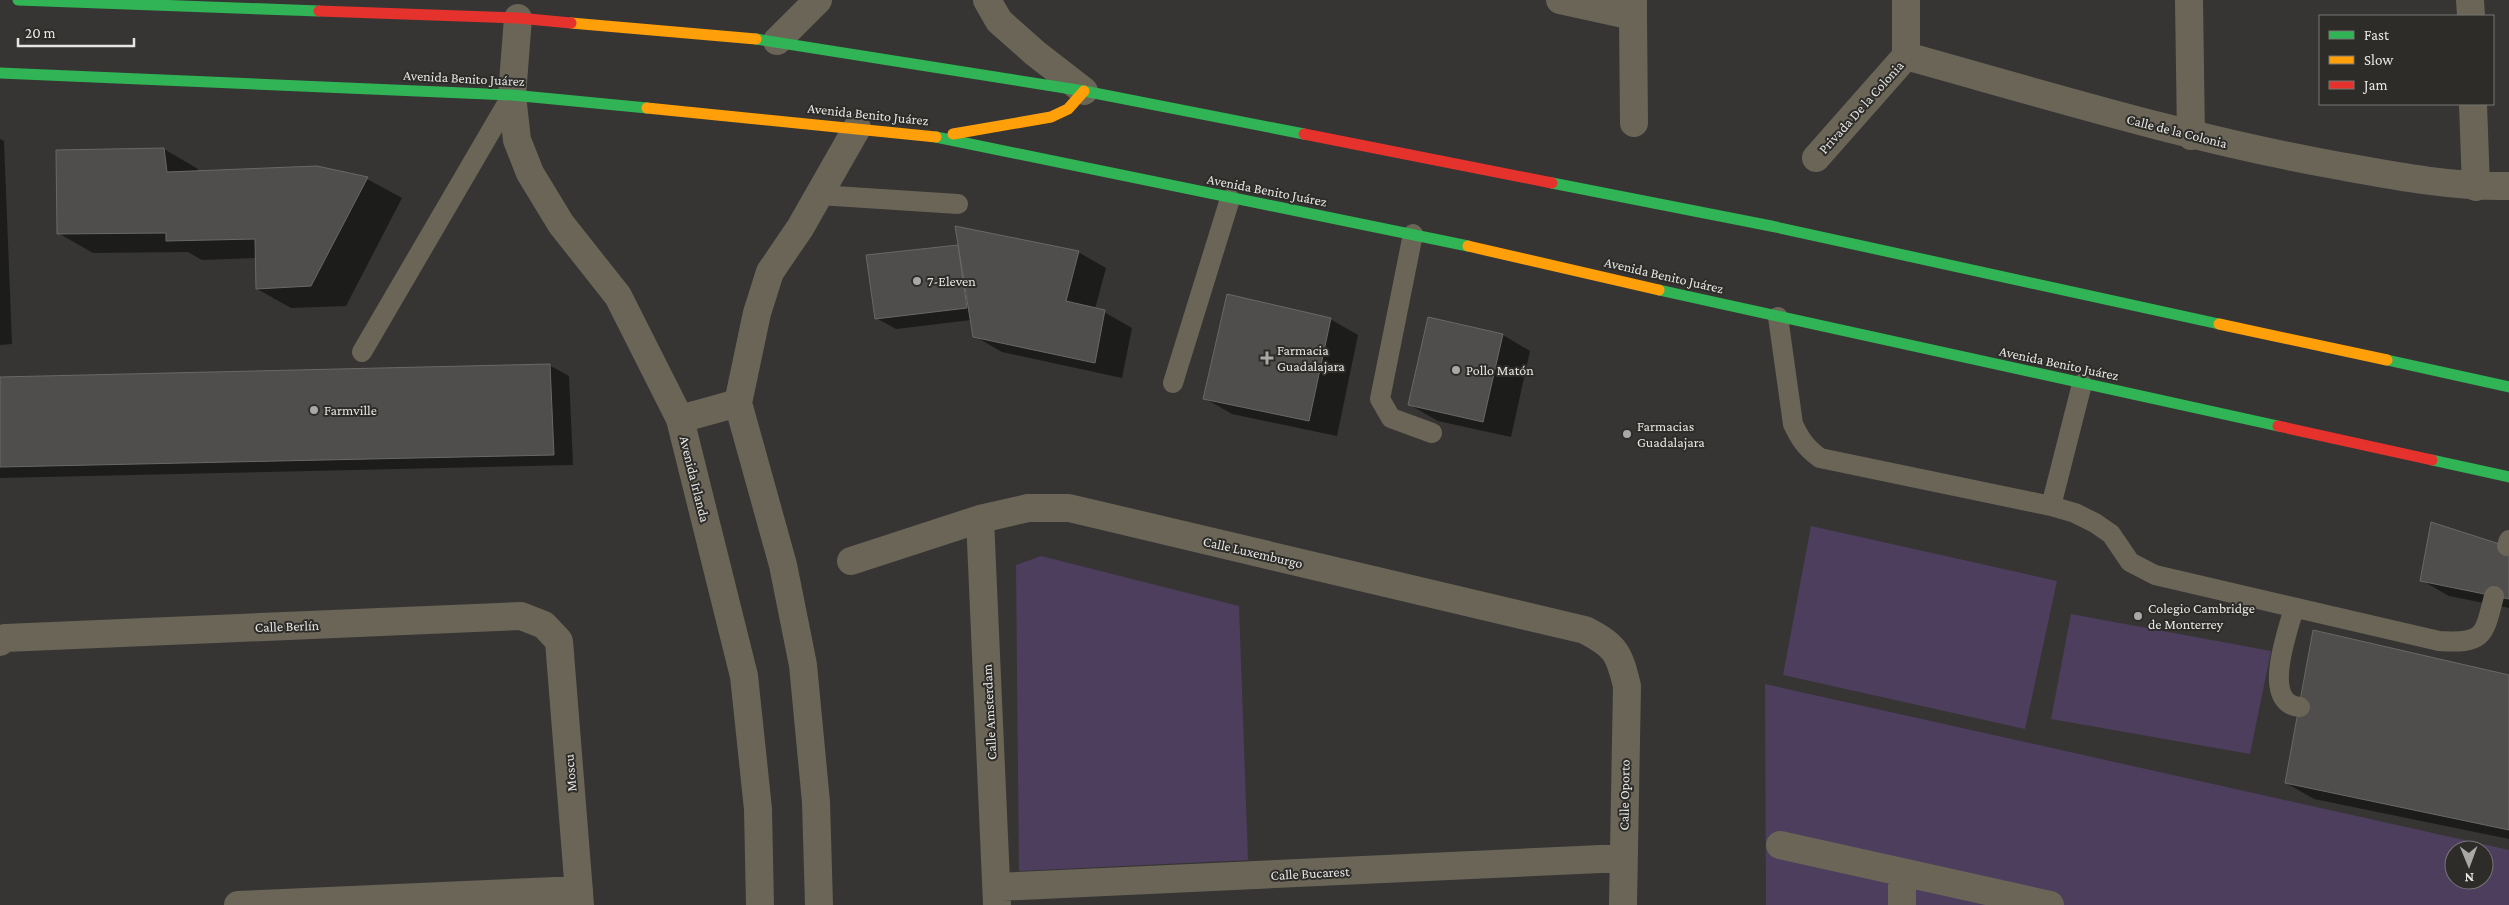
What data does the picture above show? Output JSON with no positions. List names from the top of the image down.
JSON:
{
  "streets": {
    "main road": ["Avenida Benito Juárez"],
    "street": [
      "Privada De la Colonia",
      "Calle de la Colonia",
      "Avenida Irlanda",
      "Calle Luxemburgo",
      "Calle Berlín",
      "Calle Amsterdam",
      "Moscu",
      "Calle Oporto",
      "Calle Bucarest"
    ]
  },
  "crossings": [
    ["Avenida Benito Juárez", "Avenida Irlanda"],
    ["Privada De la Colonia", "Calle de la Colonia"],
    ["Calle Luxemburgo", "Calle Amsterdam"],
    ["Calle Luxemburgo", "Calle Oporto"],
    ["Calle Berlín", "Moscu"],
    ["Calle Amsterdam", "Calle Bucarest"],
    ["Calle Oporto", "Calle Bucarest"]
  ],
  "places": {
    "other": [
      "7-Eleven",
      "Pollo Matón",
      "Farmville",
      "Farmacias Guadalajara",
      "Colegio Cambridge de Monterrey"
    ],
    "health": ["Farmacia Guadalajara"]
  },
  "legend": ["Fast", "Slow", "Jam"],
  "scale_bar": "20 m",
  "north": "bottom"
}
